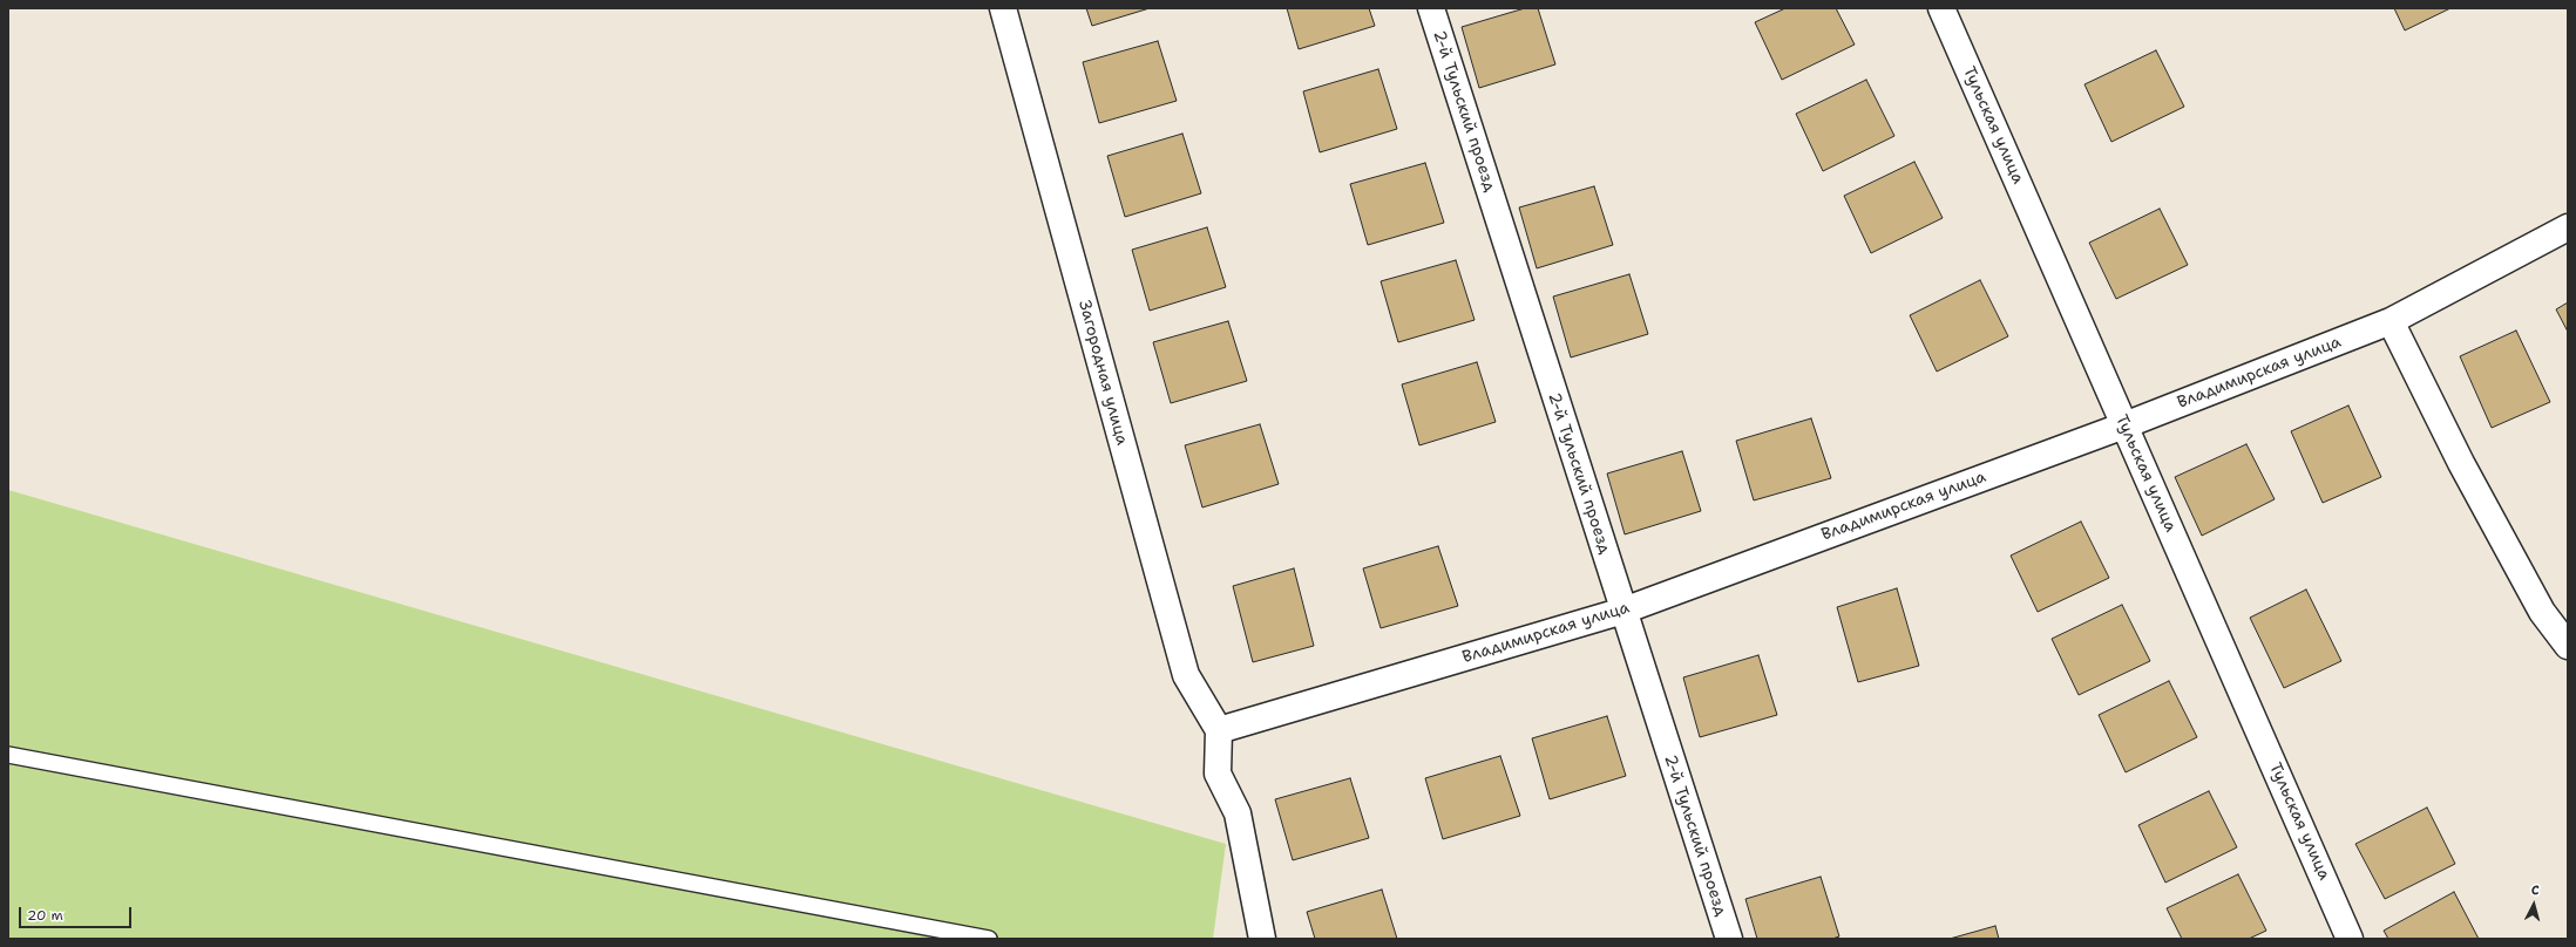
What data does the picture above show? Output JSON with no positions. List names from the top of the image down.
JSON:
{
  "streets": {
    "street": [
      "2-й Тульский проезд",
      "Тульская улица",
      "Загородная улица",
      "Владимирская улица"
    ]
  },
  "crossings": [
    ["2-й Тульский проезд", "Владимирская улица"],
    ["Тульская улица", "Владимирская улица"],
    ["Загородная улица", "Владимирская улица"]
  ],
  "scale_bar": "20 m",
  "north": "top"
}
